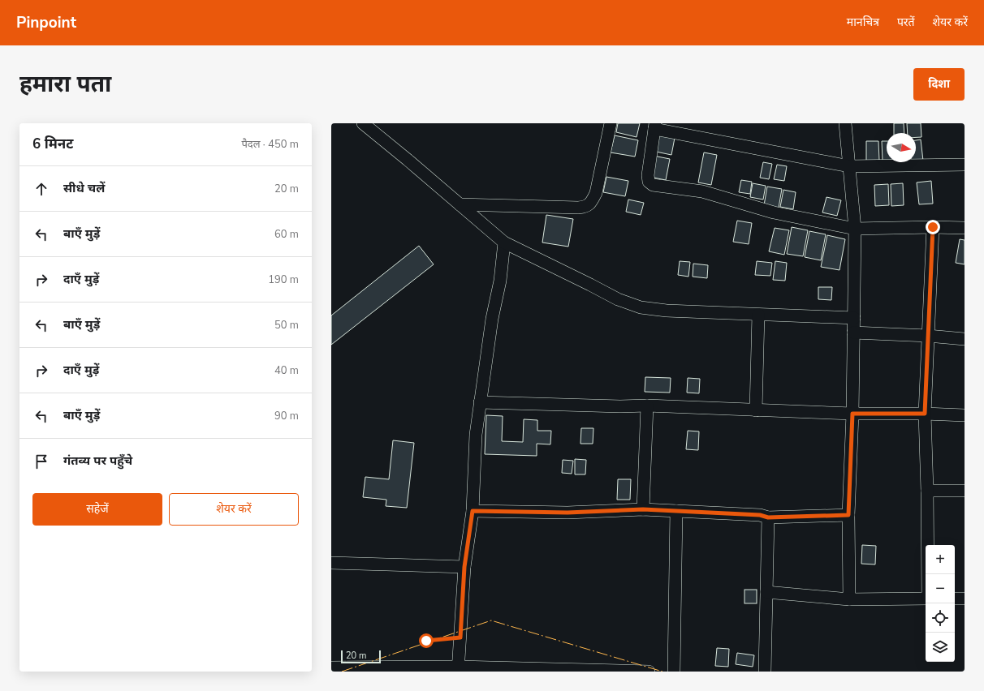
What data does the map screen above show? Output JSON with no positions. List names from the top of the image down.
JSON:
{
  "scale_bar": "20 m",
  "north": "right",
  "page": {
    "header": "Pinpoint",
    "nav": ["मानचित्र", "परतें", "शेयर करें"],
    "buttons": [
      "दिशा",
      ["सहेजें", "शेयर करें"]
    ],
    "title": "हमारा पता",
    "heading": ["6 मिनट", "पैदल · 450 m"],
    "list": [
      ["सीधे चलें", "20 m"],
      ["बाएँ मुड़ें", "60 m"],
      ["दाएँ मुड़ें", "190 m"],
      ["बाएँ मुड़ें", "50 m"],
      ["दाएँ मुड़ें", "40 m"],
      ["बाएँ मुड़ें", "90 m"],
      "गंतव्य पर पहुँचे"
    ],
    "map_buttons": ["+", "−"],
    "scale": "20 m"
  }
}
